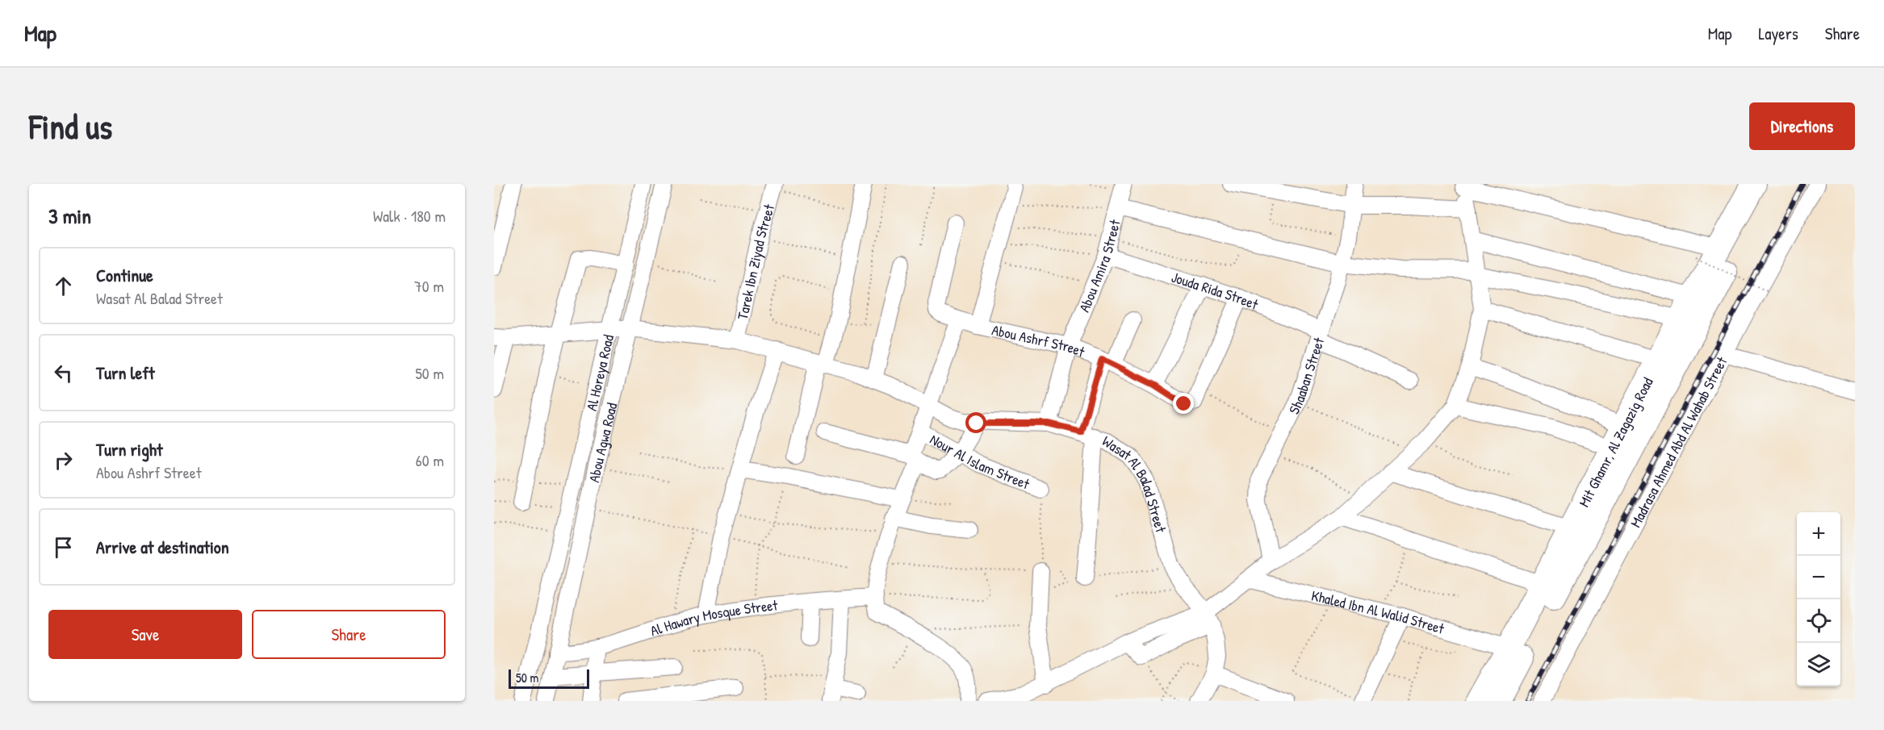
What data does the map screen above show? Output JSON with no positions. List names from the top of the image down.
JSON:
{
  "streets": {
    "highway": ["Mit Ghamr, Al Zagazig Road"],
    "street": [
      "Tarek Ibn Ziyad Street",
      "Abou Amira Street",
      "Jouda Rida Street",
      "Abou Ashrf Street",
      "Al Horeya Road",
      "Shaaban Street",
      "Abou Agwa Road",
      "Madrasa Ahmed Abd Al Wahab Street",
      "Nour Al Islam Street",
      "Wasat Al Balad Street",
      "Khaled Ibn Al Walid Street",
      "Al Hawary Mosque Street"
    ]
  },
  "crossings": [
    ["Tarek Ibn Ziyad Street", "Wasat Al Balad Street"],
    ["Abou Amira Street", "Jouda Rida Street"],
    ["Abou Amira Street", "Abou Ashrf Street"],
    ["Abou Amira Street", "Wasat Al Balad Street"],
    ["Jouda Rida Street", "Shaaban Street"],
    ["Al Horeya Road", "Wasat Al Balad Street"],
    ["Abou Agwa Road", "Wasat Al Balad Street"],
    ["Abou Agwa Road", "Al Hawary Mosque Street"],
    ["Mit Ghamr, Al Zagazig Road", "Khaled Ibn Al Walid Street"]
  ],
  "scale_bar": "50 m",
  "page": {
    "header": "Map",
    "nav": ["Map", "Layers", "Share"],
    "buttons": [
      "Directions",
      ["Save", "Share"]
    ],
    "title": "Find us",
    "heading": ["3 min", "Walk · 180 m"],
    "list": [
      ["Continue", "Wasat Al Balad Street", "70 m"],
      ["Turn left", "50 m"],
      ["Turn right", "Abou Ashrf Street", "60 m"],
      "Arrive at destination"
    ],
    "map_buttons": ["+", "−"],
    "scale": "50 m"
  }
}
